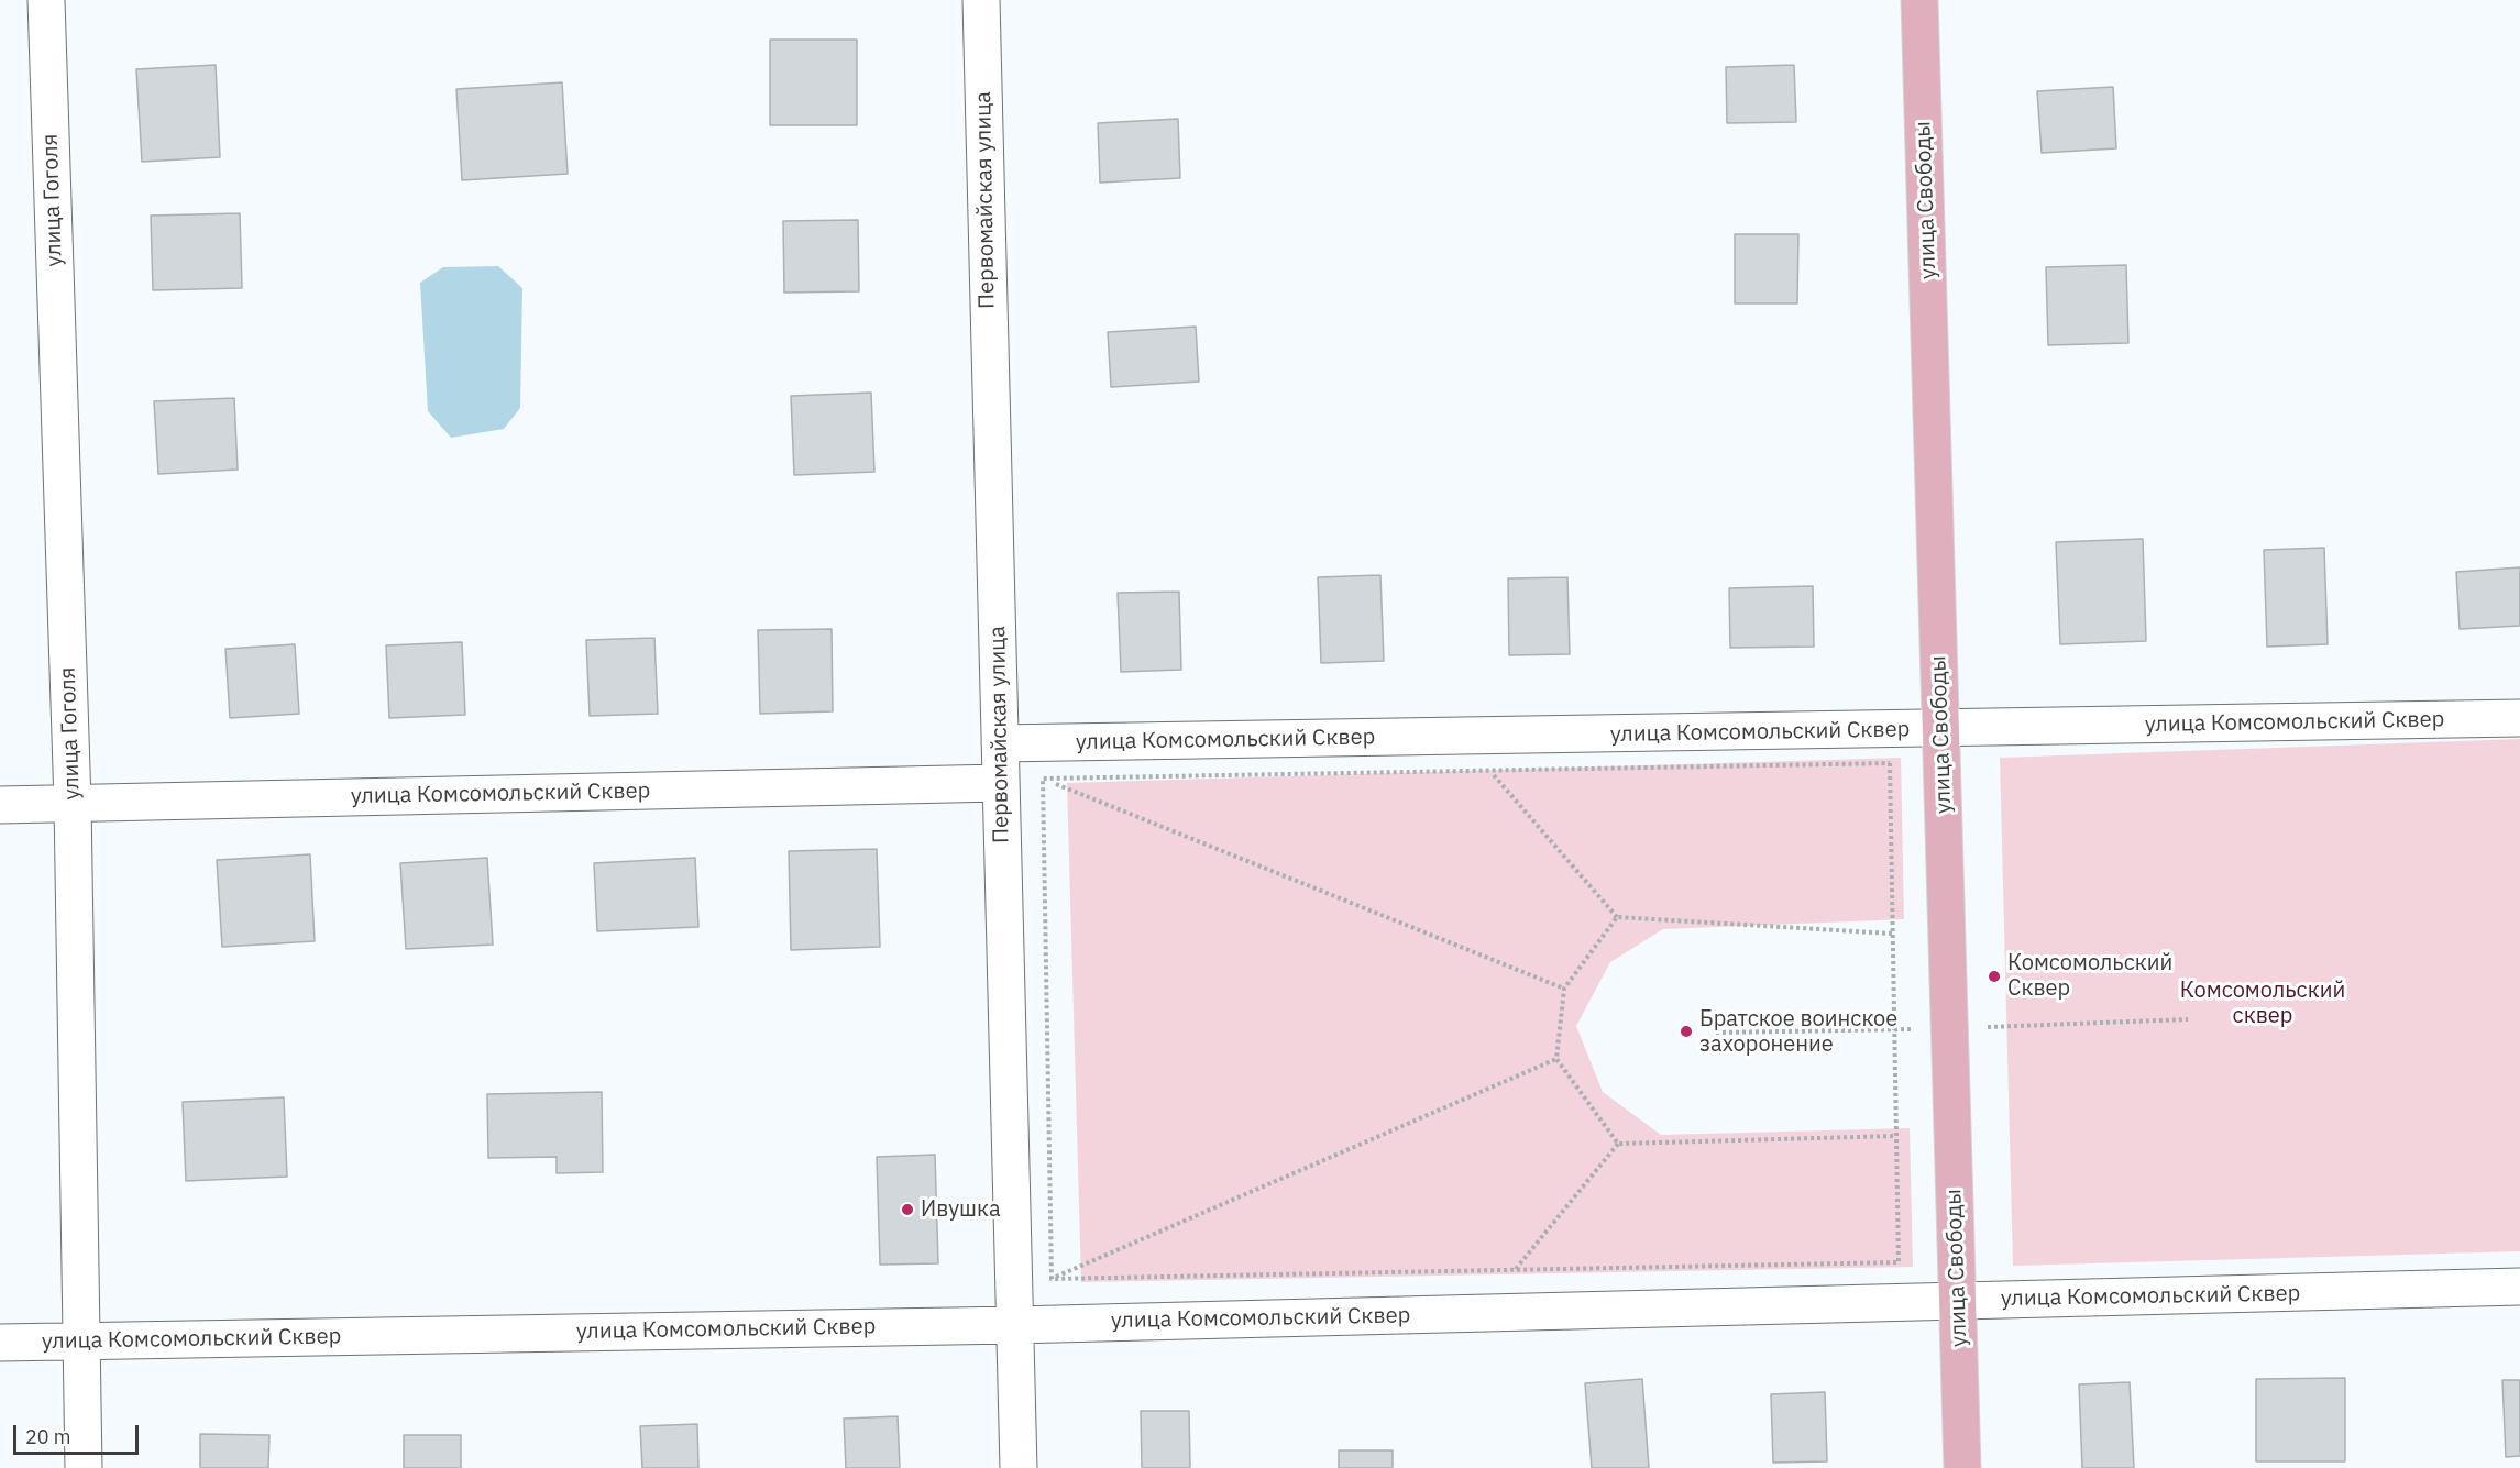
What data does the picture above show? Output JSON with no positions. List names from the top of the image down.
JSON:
{
  "streets": {
    "main road": ["улица Свободы"],
    "street": ["улица Гоголя", "Первомайская улица", "улица Комсомольский Сквер"]
  },
  "crossings": [
    ["улица Гоголя", "улица Комсомольский Сквер"],
    ["Первомайская улица", "улица Комсомольский Сквер"],
    ["улица Свободы", "улица Комсомольский Сквер"]
  ],
  "parks": ["Комсомольский сквер"],
  "places": ["Комсомольский Сквер", "Братское воинское захоронение", "Ивушка"],
  "scale_bar": "20 m"
}
